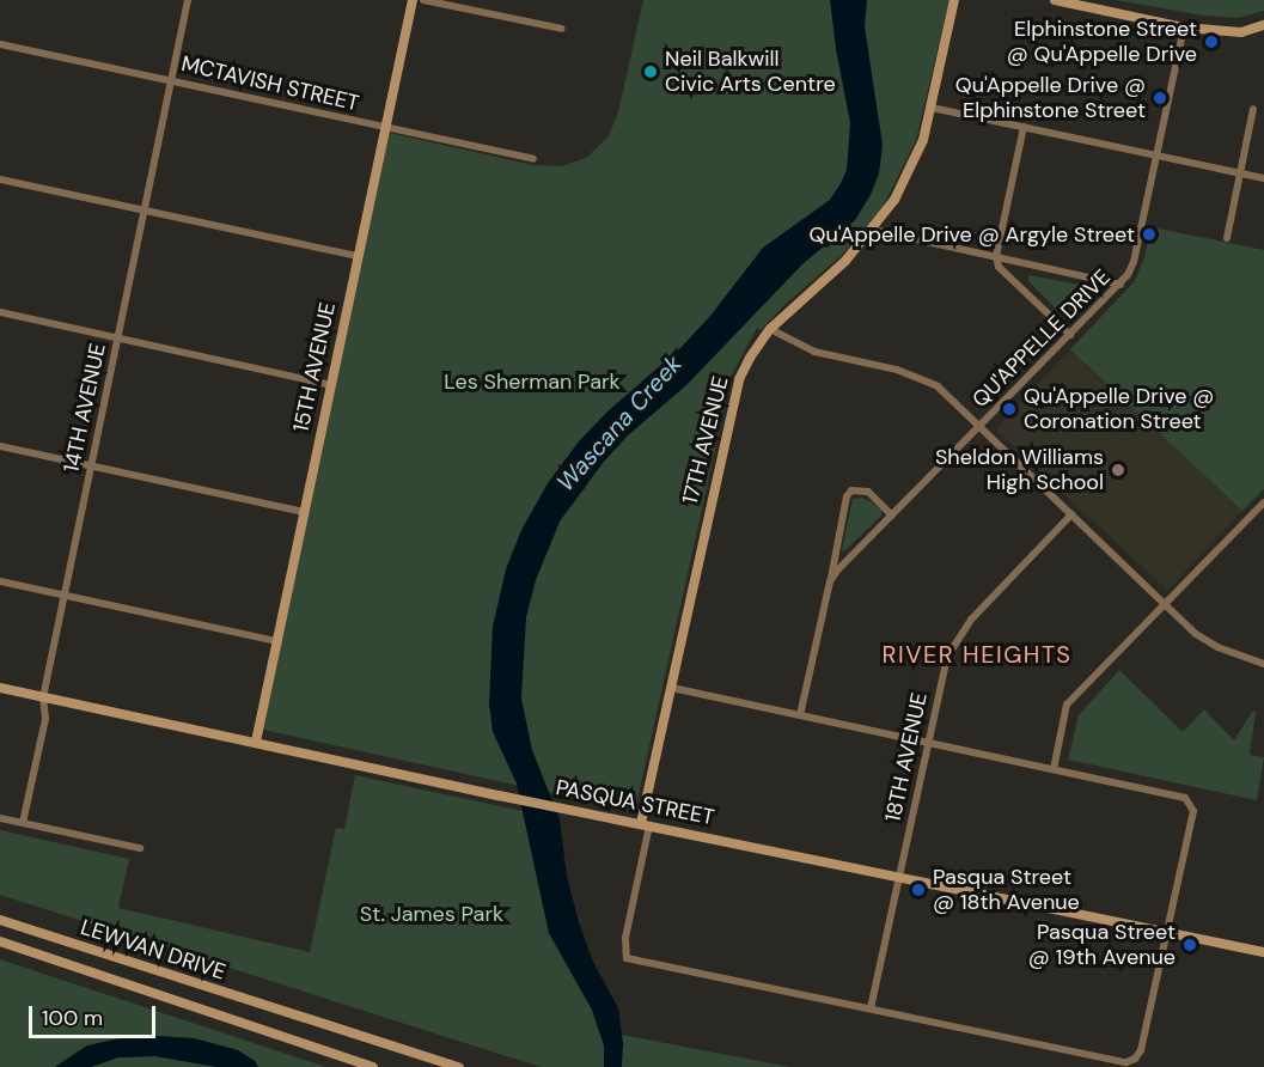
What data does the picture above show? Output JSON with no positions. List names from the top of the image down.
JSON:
{
  "streets": {
    "street": [
      "MCTAVISH STREET",
      "QU'APPELLE DRIVE",
      "15TH AVENUE",
      "14TH AVENUE",
      "17TH AVENUE",
      "18TH AVENUE",
      "PASQUA STREET",
      "LEWVAN DRIVE"
    ]
  },
  "crossings": [
    ["MCTAVISH STREET", "15TH AVENUE"],
    ["MCTAVISH STREET", "14TH AVENUE"],
    ["15TH AVENUE", "PASQUA STREET"],
    ["14TH AVENUE", "PASQUA STREET"],
    ["17TH AVENUE", "18TH AVENUE"],
    ["17TH AVENUE", "PASQUA STREET"],
    ["18TH AVENUE", "PASQUA STREET"]
  ],
  "districts": ["RIVER HEIGHTS"],
  "water": ["Wascana Creek"],
  "parks": ["Les Sherman Park", "St. James Park"],
  "places": [
    "Elphinstone Street @ Qu'Appelle Drive",
    "Neil Balkwill Civic Arts Centre",
    "Qu'Appelle Drive @ Elphinstone Street",
    "Qu'Appelle Drive @ Argyle Street",
    "Qu'Appelle Drive @ Coronation Street",
    "Sheldon Williams High School",
    "Pasqua Street @ 18th Avenue",
    "Pasqua Street @ 19th Avenue"
  ],
  "scale_bar": "100 m"
}
